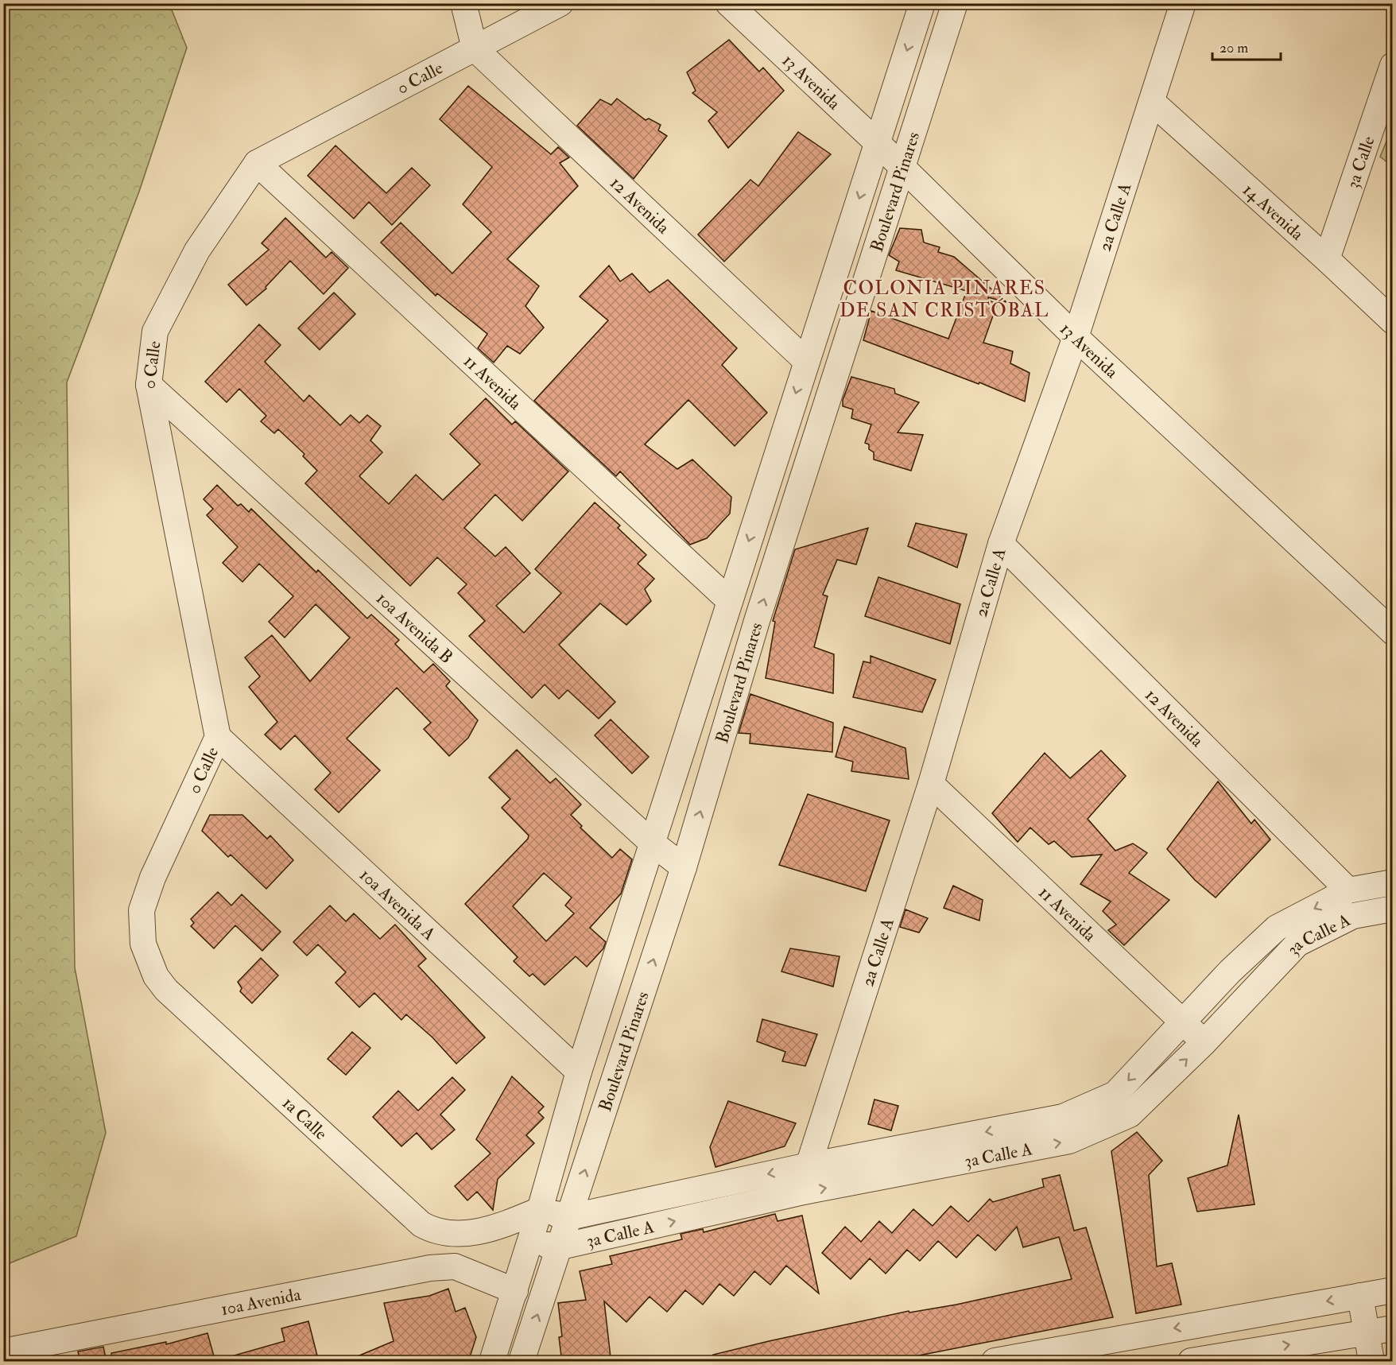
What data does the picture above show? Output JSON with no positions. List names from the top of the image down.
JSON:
{
  "streets": {
    "street": [
      "0 Calle",
      "13 Avenida",
      "3a Calle",
      "Boulevard Pinares",
      "12 Avenida",
      "14 Avenida",
      "2a Calle A",
      "11 Avenida",
      "10a Avenida B",
      "10a Avenida A",
      "3a Calle A",
      "1a Calle",
      "10a Avenida"
    ]
  },
  "crossings": [
    ["0 Calle", "12 Avenida"],
    ["0 Calle", "11 Avenida"],
    ["0 Calle", "10a Avenida B"],
    ["0 Calle", "10a Avenida A"],
    ["0 Calle", "1a Calle"],
    ["13 Avenida", "Boulevard Pinares"],
    ["13 Avenida", "2a Calle A"],
    ["3a Calle", "14 Avenida"],
    ["Boulevard Pinares", "12 Avenida"],
    ["Boulevard Pinares", "11 Avenida"],
    ["Boulevard Pinares", "10a Avenida B"],
    ["Boulevard Pinares", "10a Avenida A"],
    ["Boulevard Pinares", "3a Calle A"],
    ["Boulevard Pinares", "1a Calle"],
    ["Boulevard Pinares", "10a Avenida"],
    ["12 Avenida", "2a Calle A"],
    ["12 Avenida", "3a Calle A"],
    ["14 Avenida", "2a Calle A"],
    ["2a Calle A", "11 Avenida"],
    ["2a Calle A", "3a Calle A"],
    ["11 Avenida", "3a Calle A"],
    ["3a Calle A", "1a Calle"]
  ],
  "districts": ["COLONIA PINARES DE SAN CRISTÓBAL"],
  "scale_bar": "20 m"
}
